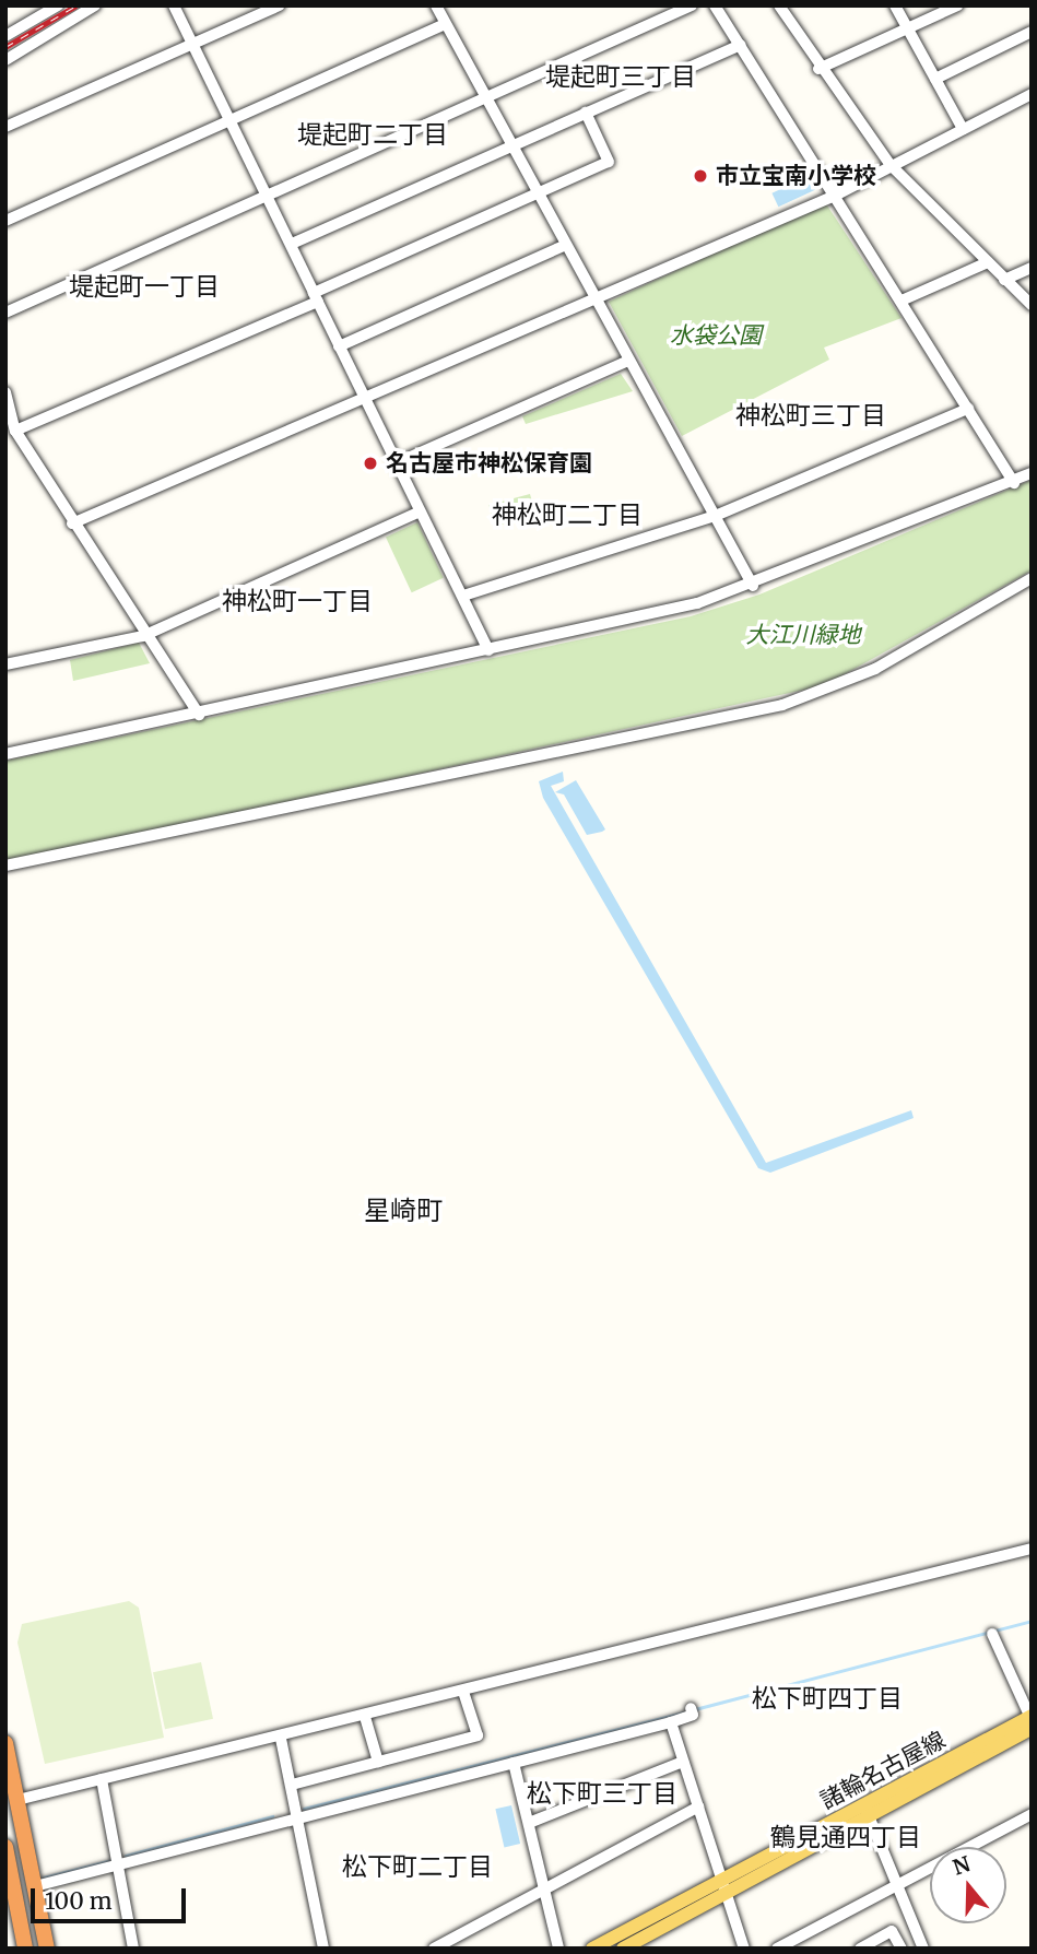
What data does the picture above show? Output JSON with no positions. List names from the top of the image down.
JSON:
{
  "streets": {
    "main road": ["諸輪名古屋線"]
  },
  "districts": [
    "堤起町三丁目",
    "堤起町二丁目",
    "堤起町一丁目",
    "神松町三丁目",
    "神松町二丁目",
    "神松町一丁目",
    "星崎町",
    "松下町四丁目",
    "松下町三丁目",
    "鶴見通四丁目",
    "松下町二丁目"
  ],
  "parks": ["水袋公園", "大江川緑地"],
  "places": ["市立宝南小学校", "名古屋市神松保育園"],
  "scale_bar": "100 m",
  "north": "top"
}
